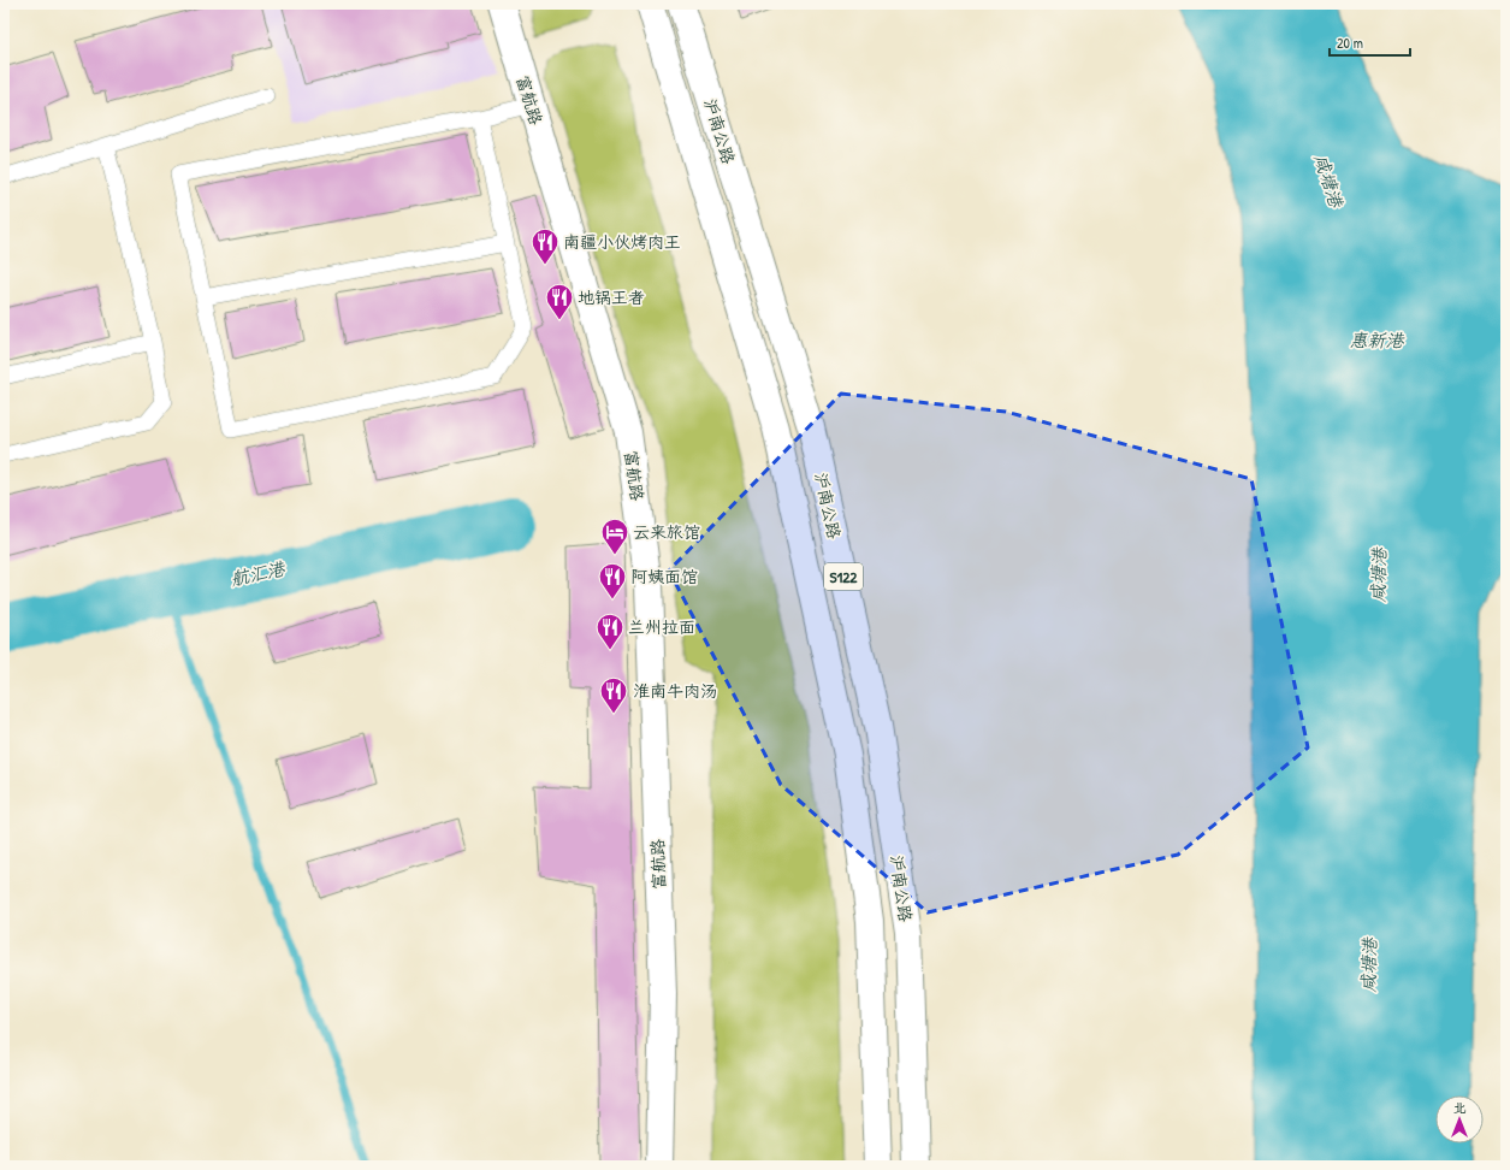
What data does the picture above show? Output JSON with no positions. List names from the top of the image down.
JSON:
{
  "streets": {
    "main road": ["富航路", "沪南公路", "S122"]
  },
  "water": ["咸塘港", "惠新港", "航汇港"],
  "places": {
    "restaurant": [
      "南疆小伙烤肉王",
      "地锅王者",
      "阿姨面馆",
      "兰州拉面",
      "淮南牛肉汤"
    ],
    "hotel": ["云来旅馆"]
  },
  "scale_bar": "20 m",
  "north": "top"
}
